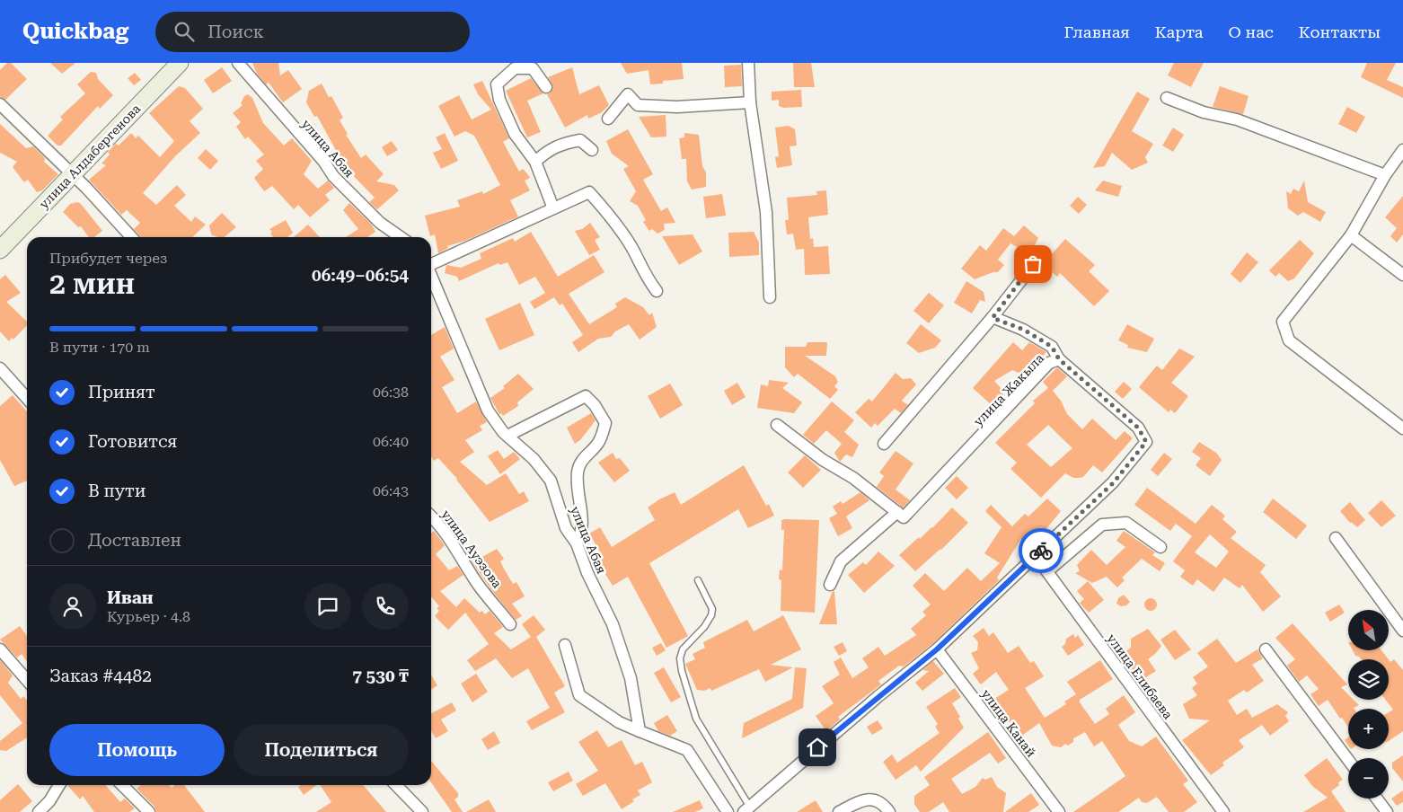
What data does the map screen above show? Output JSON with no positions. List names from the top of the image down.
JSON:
{
  "streets": {
    "main road": ["улица Алдабергенова"],
    "street": [
      "улица Абая",
      "улица Жакыла",
      "улица Ауэзова",
      "улица Елибаева",
      "улица Канай"
    ]
  },
  "crossings": [
    ["улица Жакыла", "улица Елибаева"],
    ["улица Жакыла", "улица Канай"]
  ],
  "north": "top left",
  "page": {
    "header": "Quickbag",
    "search": "Поиск",
    "nav": [
      "Главная",
      "Карта",
      "О нас",
      "Контакты"
    ],
    "heading": ["2 мин", "Прибудет через", "06:49–06:54"],
    "panel": [
      "Иван",
      "Курьер · 4.8",
      "Заказ #4482",
      "7 530 ₸"
    ],
    "bar": "В пути · 170 m",
    "list": [
      ["Принят", "06:38"],
      ["Готовится", "06:40"],
      ["В пути", "06:43"],
      "Доставлен"
    ],
    "map_buttons": ["+", "−"],
    "buttons": ["Помощь", "Поделиться"]
  }
}
